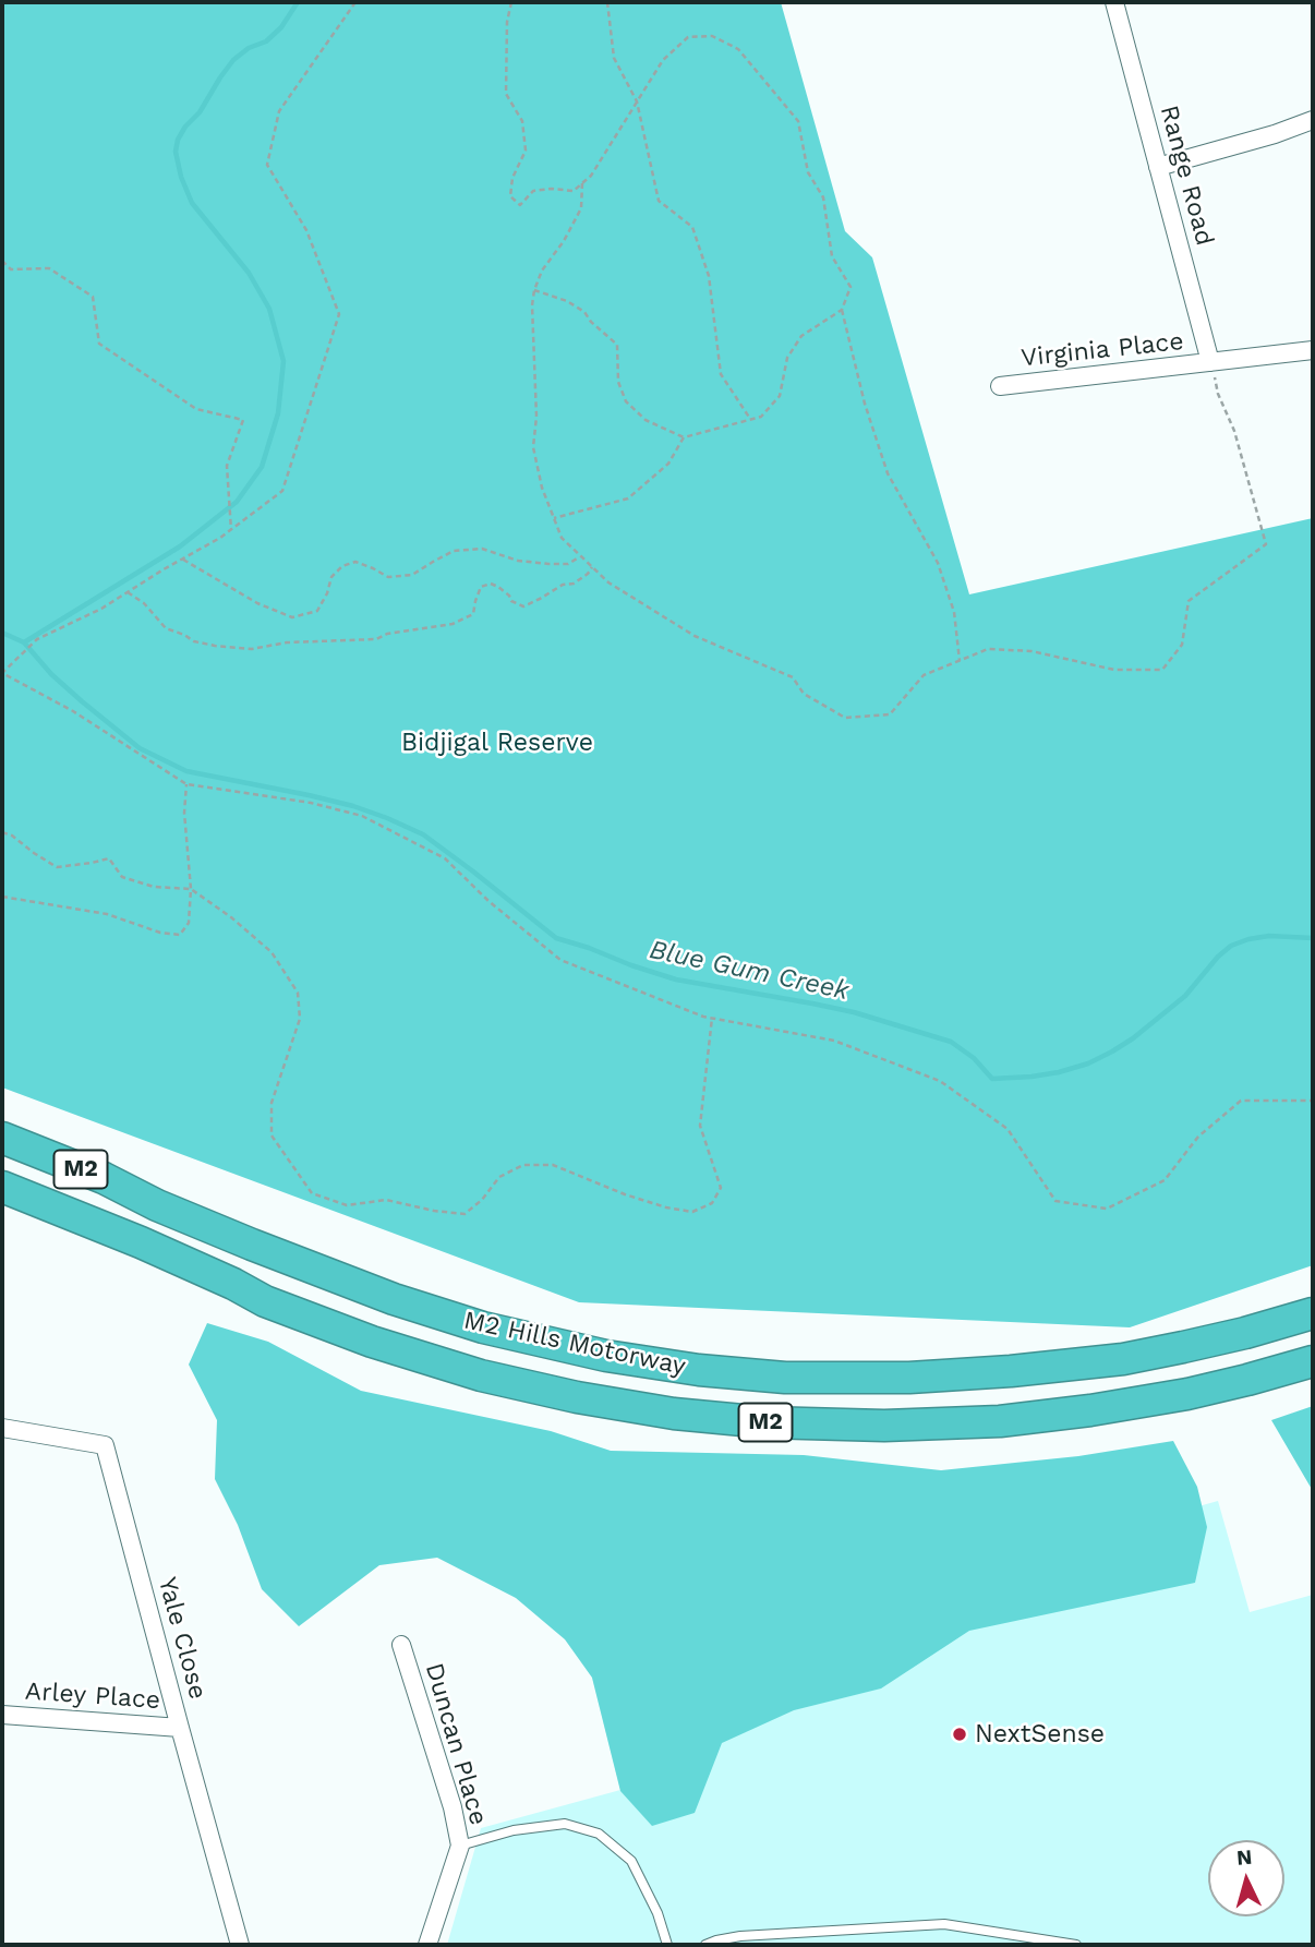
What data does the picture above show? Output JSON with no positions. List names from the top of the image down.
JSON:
{
  "streets": {
    "highway": ["M2", "M2 Hills Motorway"],
    "street": [
      "Range Road",
      "Virginia Place",
      "Yale Close",
      "Arley Place",
      "Duncan Place"
    ]
  },
  "crossings": [
    ["Range Road", "Virginia Place"],
    ["Yale Close", "Arley Place"]
  ],
  "water": ["Blue Gum Creek"],
  "parks": ["Bidjigal Reserve"],
  "places": ["NextSense"],
  "north": "top"
}
